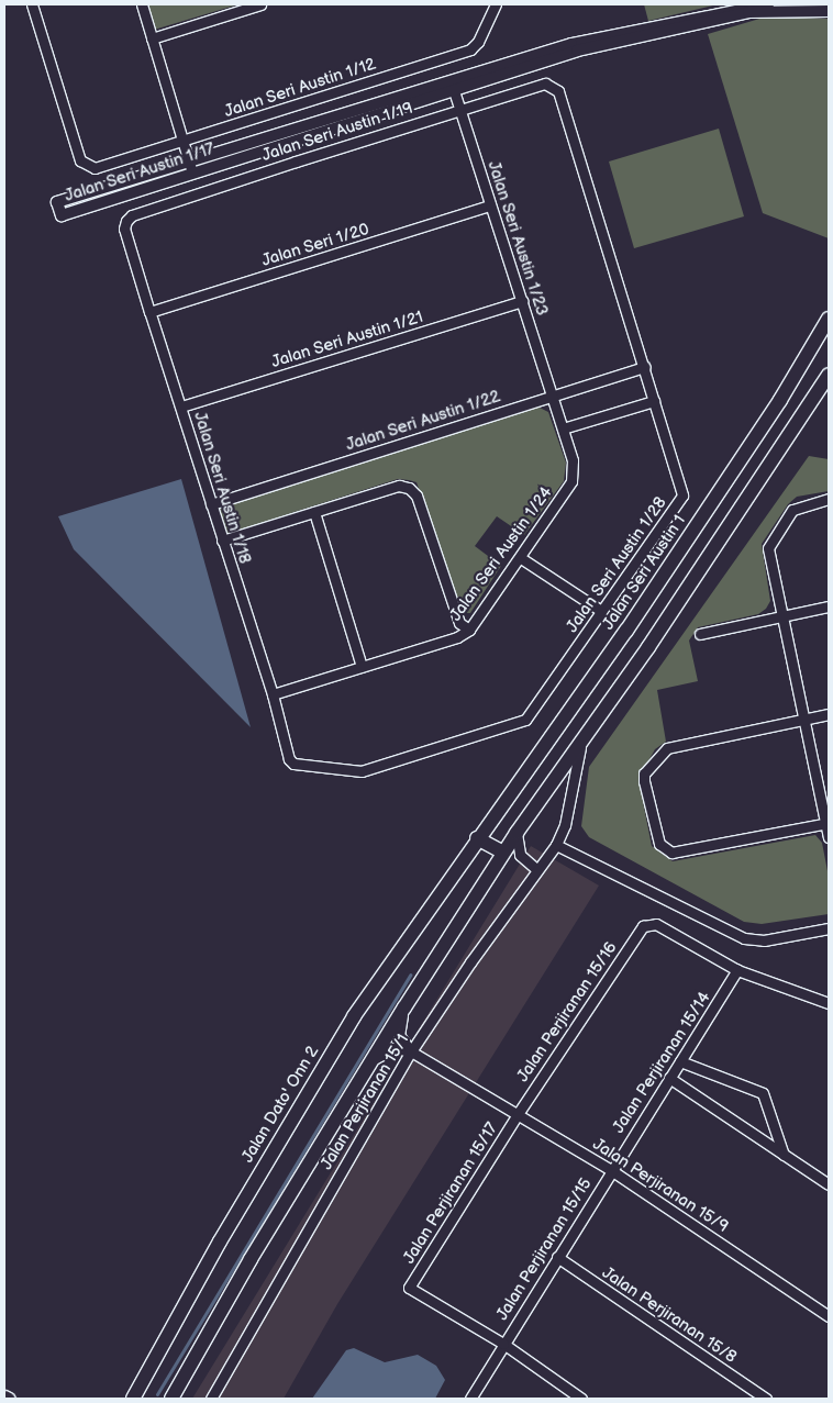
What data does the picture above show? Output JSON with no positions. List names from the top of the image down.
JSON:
{
  "streets": {
    "main road": ["Jalan Seri Austin 1", "Jalan Dato' Onn 2"],
    "street": [
      "Jalan Seri Austin 1/12",
      "Jalan Seri Austin 1/19",
      "Jalan Seri Austin 1/17",
      "Jalan Seri Austin 1/23",
      "Jalan Seri 1/20",
      "Jalan Seri Austin 1/21",
      "Jalan Seri Austin 1/22",
      "Jalan Seri Austin 1/18",
      "Jalan Seri Austin 1/24",
      "Jalan Seri Austin 1/28",
      "Jalan Perjiranan 15/16",
      "Jalan Perjiranan 15/14",
      "Jalan Perjiranan 15/1",
      "Jalan Perjiranan 15/9",
      "Jalan Perjiranan 15/17",
      "Jalan Perjiranan 15/15",
      "Jalan Perjiranan 15/8"
    ]
  },
  "crossings": [
    ["Jalan Seri Austin 1/19", "Jalan Seri Austin 1/23"],
    ["Jalan Seri Austin 1/19", "Jalan Seri Austin 1/18"],
    ["Jalan Seri Austin 1/19", "Jalan Seri Austin 1/28"],
    ["Jalan Seri Austin 1/17", "Jalan Seri Austin 1/23"],
    ["Jalan Seri Austin 1/23", "Jalan Seri 1/20"],
    ["Jalan Seri Austin 1/23", "Jalan Seri Austin 1/21"],
    ["Jalan Seri Austin 1/23", "Jalan Seri Austin 1/22"],
    ["Jalan Seri Austin 1/23", "Jalan Seri Austin 1/24"],
    ["Jalan Seri 1/20", "Jalan Seri Austin 1/18"],
    ["Jalan Seri Austin 1/21", "Jalan Seri Austin 1/18"],
    ["Jalan Seri Austin 1/22", "Jalan Seri Austin 1/18"],
    ["Jalan Seri Austin 1/22", "Jalan Seri Austin 1/24"],
    ["Jalan Seri Austin 1/22", "Jalan Seri Austin 1/28"],
    ["Jalan Seri Austin 1/18", "Jalan Seri Austin 1/24"],
    ["Jalan Seri Austin 1/18", "Jalan Seri Austin 1/28"],
    ["Jalan Seri Austin 1", "Jalan Dato' Onn 2"],
    ["Jalan Perjiranan 15/16", "Jalan Perjiranan 15/14"],
    ["Jalan Perjiranan 15/16", "Jalan Perjiranan 15/9"],
    ["Jalan Perjiranan 15/16", "Jalan Perjiranan 15/17"],
    ["Jalan Perjiranan 15/14", "Jalan Perjiranan 15/9"],
    ["Jalan Perjiranan 15/14", "Jalan Perjiranan 15/15"],
    ["Jalan Perjiranan 15/1", "Jalan Perjiranan 15/9"],
    ["Jalan Perjiranan 15/9", "Jalan Perjiranan 15/17"],
    ["Jalan Perjiranan 15/9", "Jalan Perjiranan 15/15"],
    ["Jalan Perjiranan 15/17", "Jalan Perjiranan 15/15"],
    ["Jalan Perjiranan 15/15", "Jalan Perjiranan 15/8"]
  ]
}
